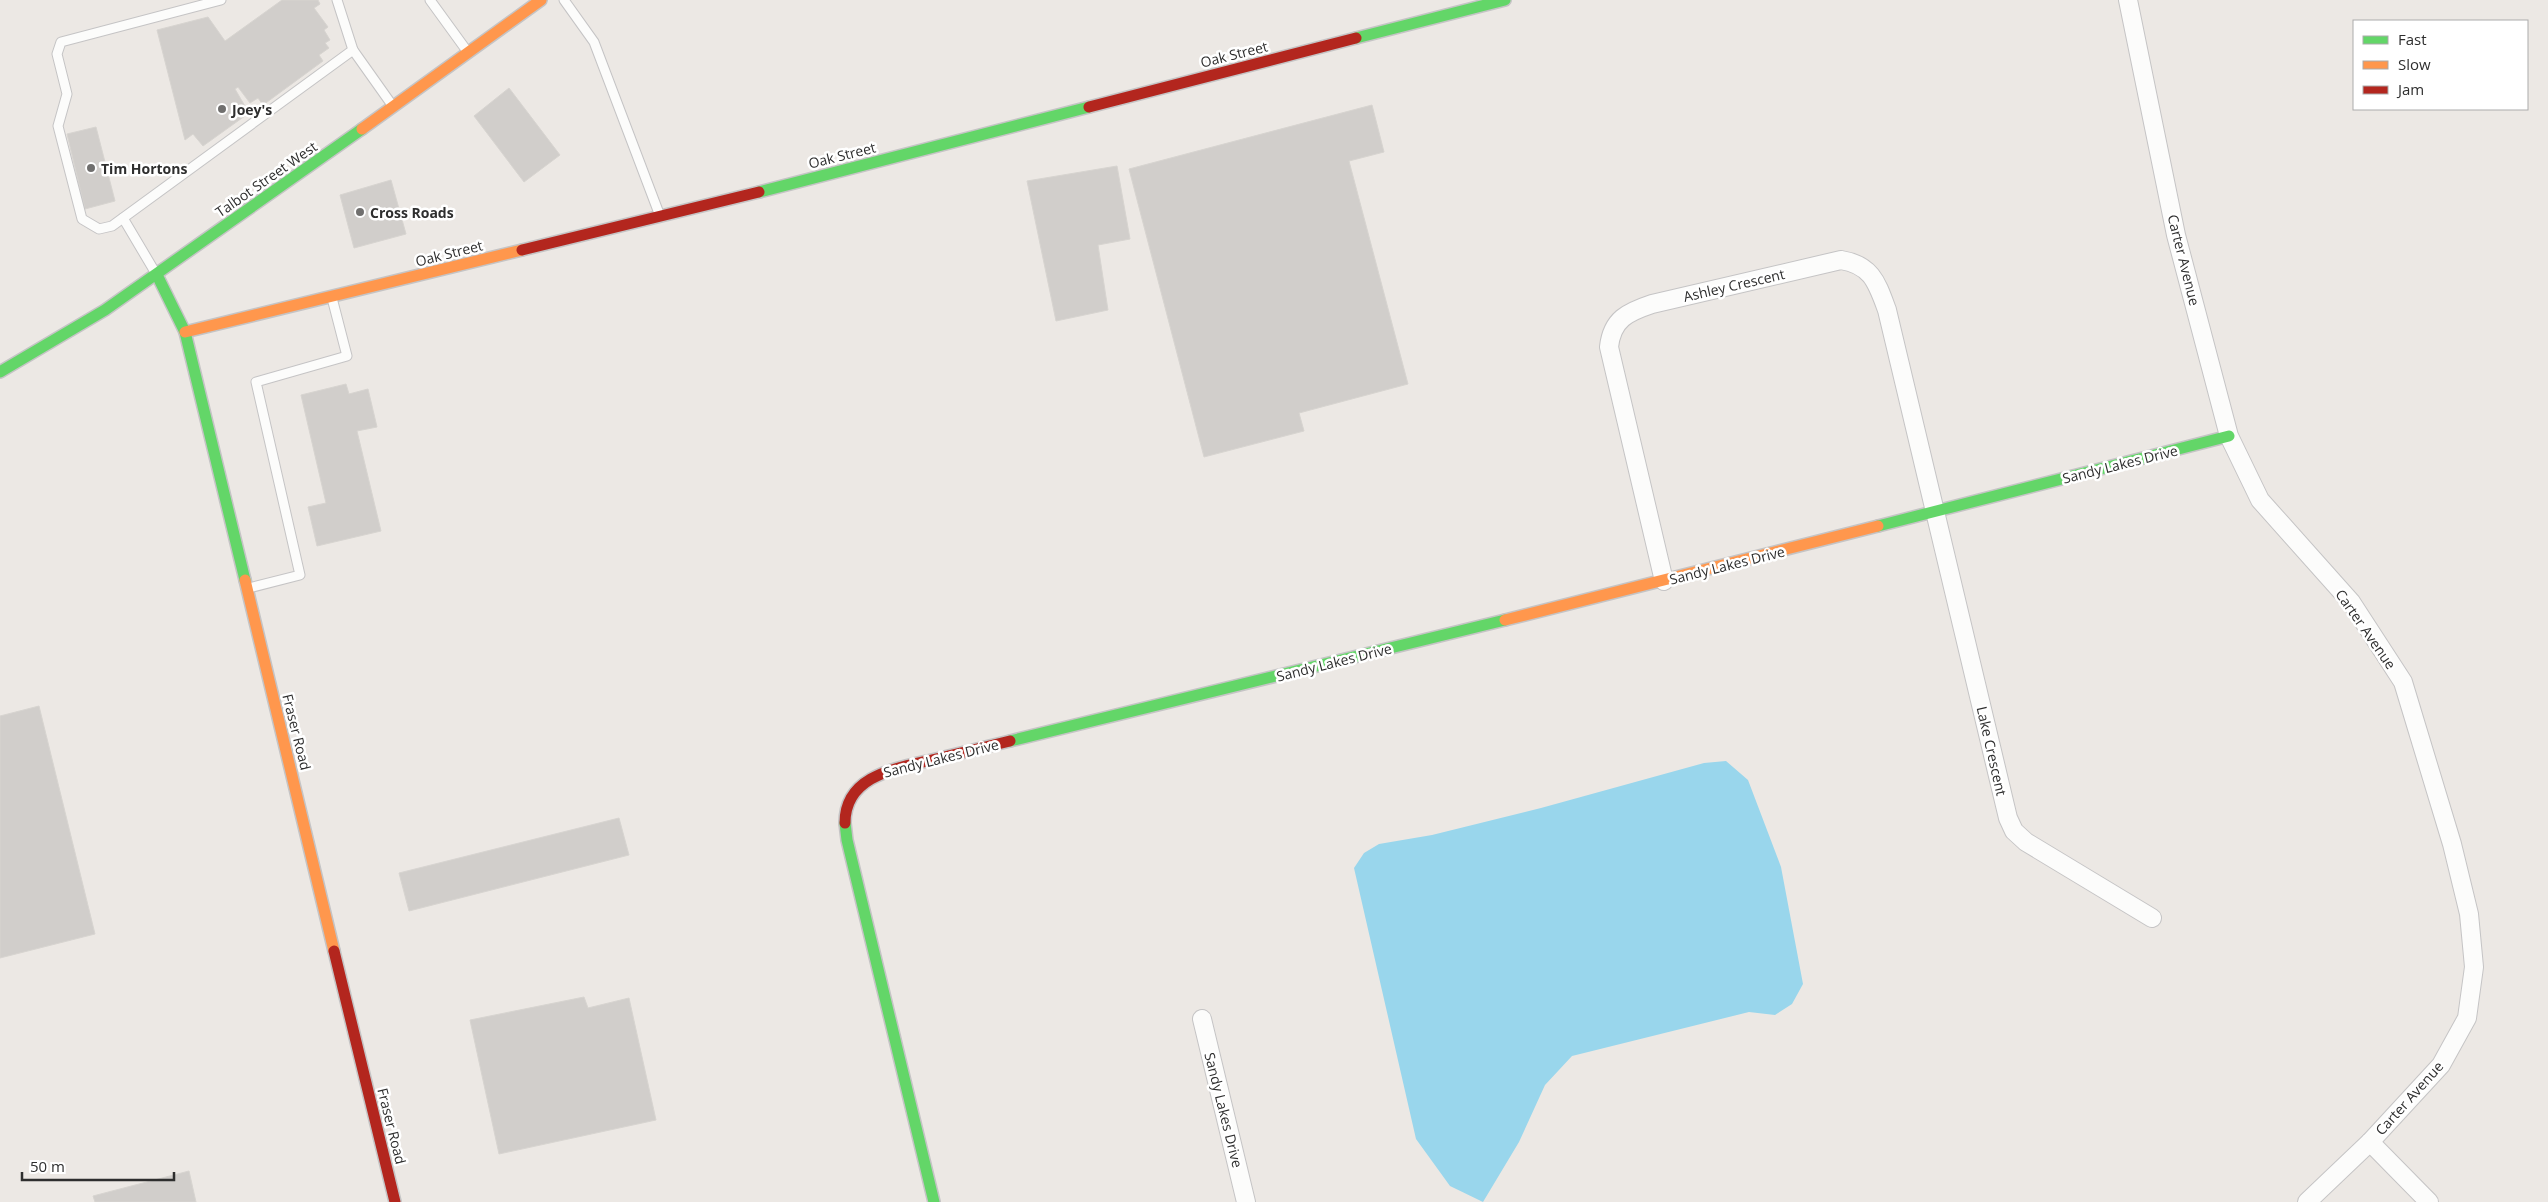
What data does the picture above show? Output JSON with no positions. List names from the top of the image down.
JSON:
{
  "streets": {
    "street": [
      "Oak Street",
      "Talbot Street West",
      "Carter Avenue",
      "Ashley Crescent",
      "Sandy Lakes Drive",
      "Fraser Road",
      "Lake Crescent"
    ]
  },
  "crossings": [
    ["Oak Street", "Fraser Road"],
    ["Talbot Street West", "Fraser Road"],
    ["Carter Avenue", "Sandy Lakes Drive"],
    ["Ashley Crescent", "Sandy Lakes Drive"],
    ["Ashley Crescent", "Lake Crescent"],
    ["Sandy Lakes Drive", "Lake Crescent"]
  ],
  "places": ["Joey's", "Tim Hortons", "Cross Roads"],
  "legend": ["Fast", "Slow", "Jam"],
  "scale_bar": "50 m"
}
